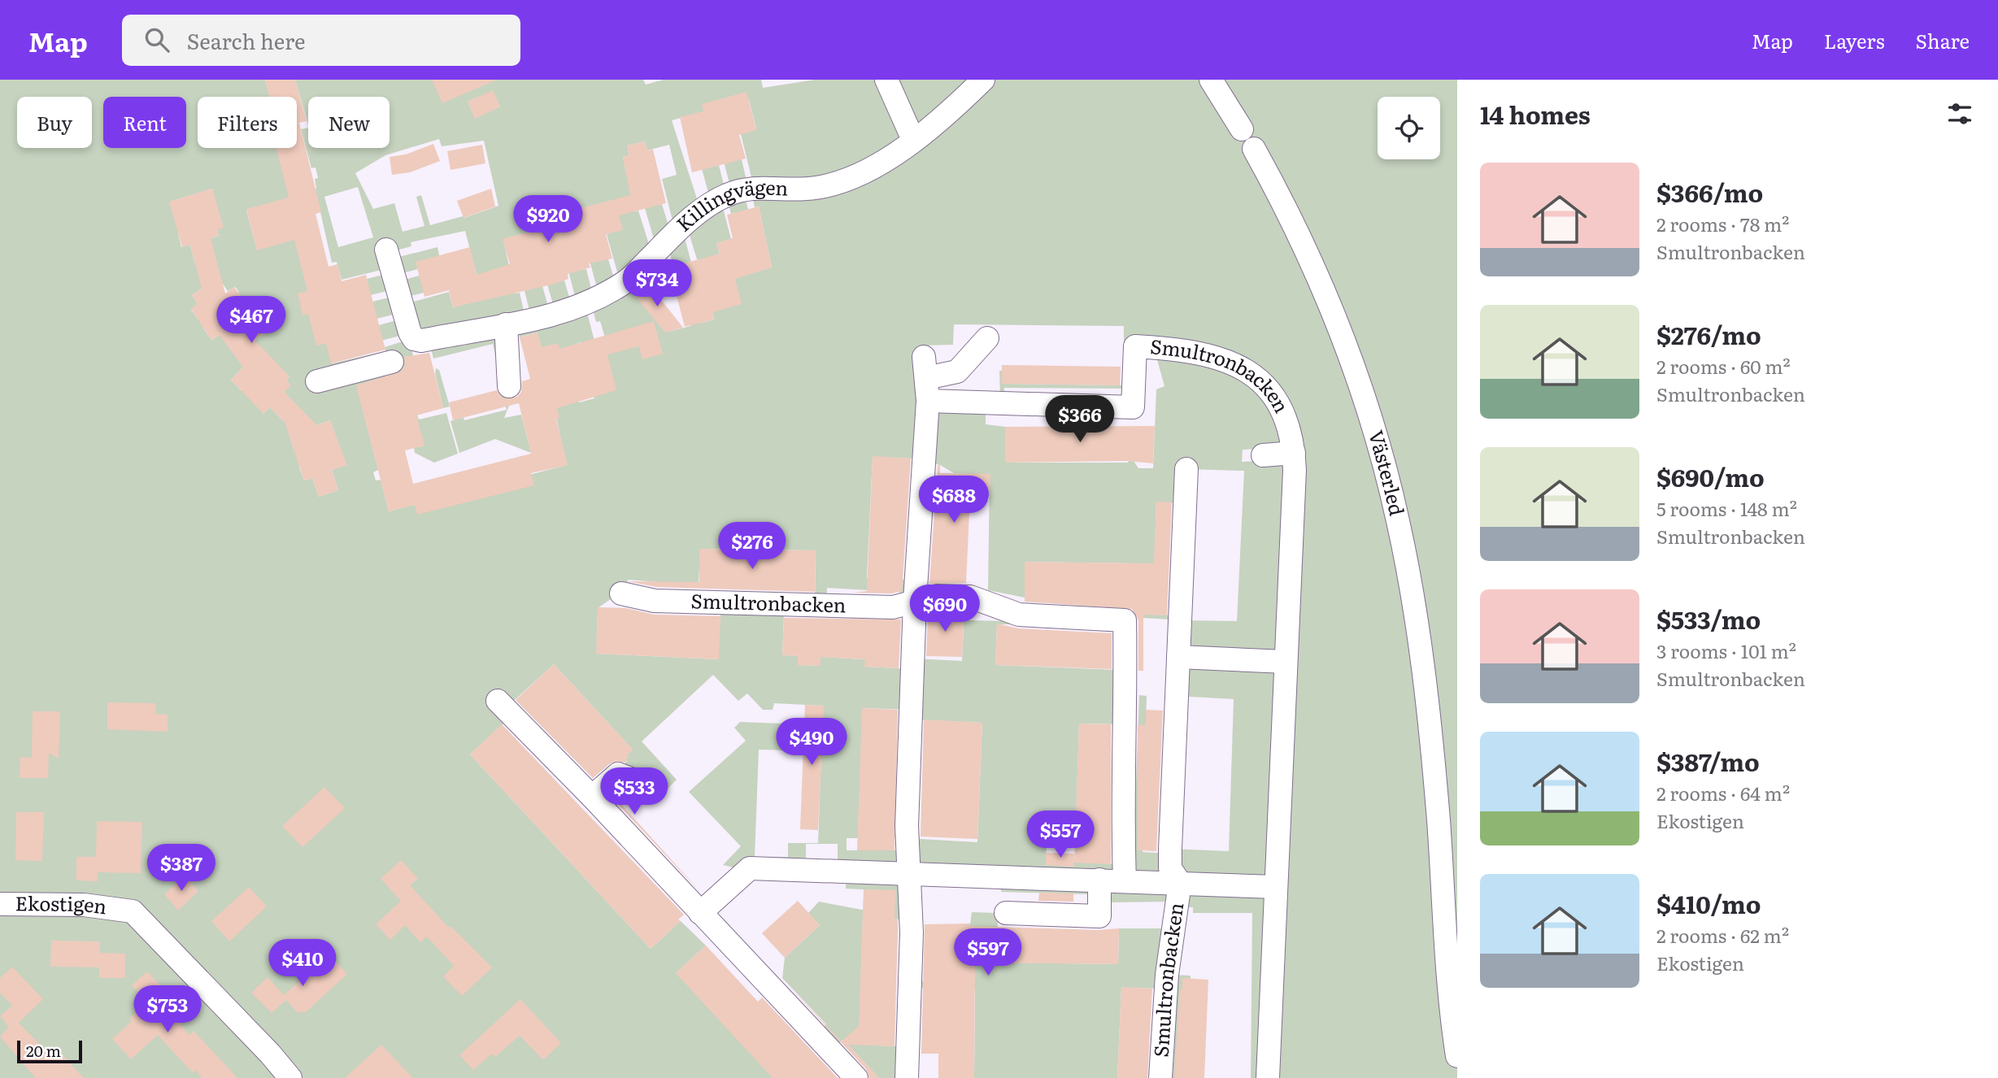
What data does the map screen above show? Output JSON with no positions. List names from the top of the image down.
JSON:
{
  "streets": {
    "street": [
      "Killingvägen",
      "Smultronbacken",
      "Västerled",
      "Ekostigen"
    ]
  },
  "scale_bar": "20 m",
  "page": {
    "header": "Map",
    "search": "Search here",
    "nav": ["Map", "Layers", "Share"],
    "heading": "14 homes",
    "chip": [
      "Buy",
      "Rent",
      "Filters",
      "New"
    ],
    "list": [
      {
        "name": "$366/mo",
        "note": "2 rooms · 78 m² · Smultronbacken"
      },
      {
        "name": "$276/mo",
        "note": "2 rooms · 60 m² · Smultronbacken"
      },
      {
        "name": "$690/mo",
        "note": "5 rooms · 148 m² · Smultronbacken"
      },
      {
        "name": "$533/mo",
        "note": "3 rooms · 101 m² · Smultronbacken"
      },
      {
        "name": "$387/mo",
        "note": "2 rooms · 64 m² · Ekostigen"
      },
      {
        "name": "$410/mo",
        "note": "2 rooms · 62 m² · Ekostigen"
      }
    ],
    "price": [
      "$920",
      "$734",
      "$467",
      "$366",
      "$688",
      "$276",
      "$690",
      "$490",
      "$533",
      "$557",
      "$387",
      "$597",
      "$410",
      "$753"
    ],
    "scale": "20 m"
  }
}
